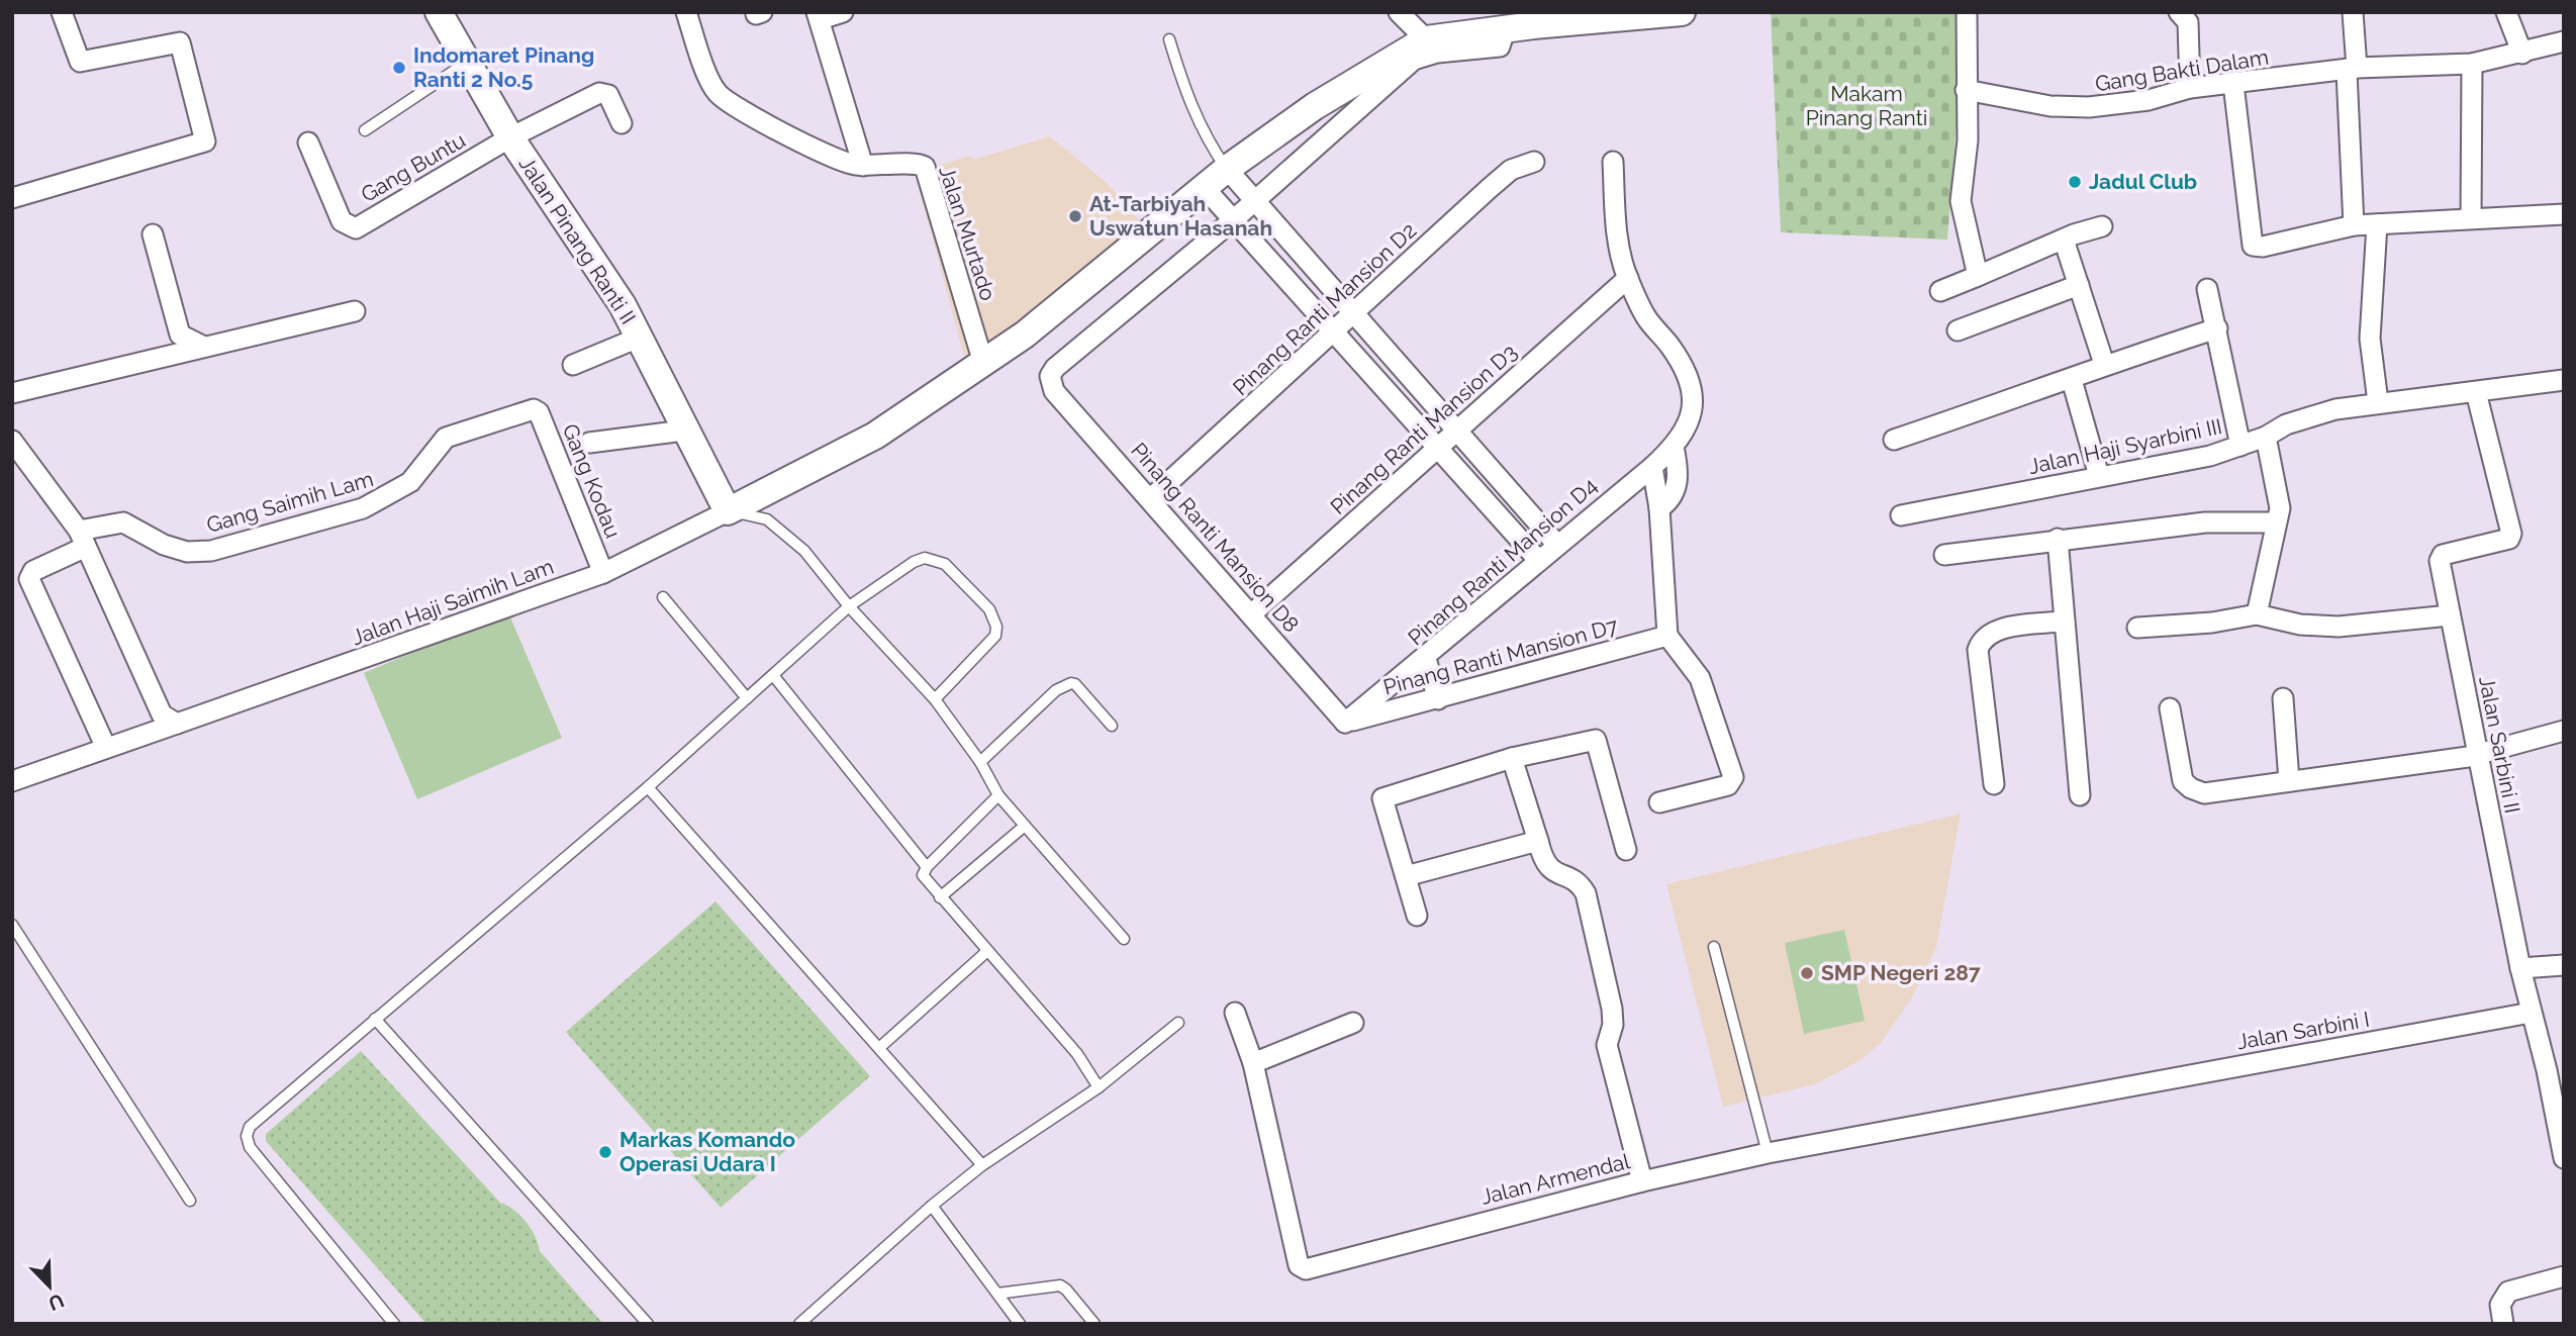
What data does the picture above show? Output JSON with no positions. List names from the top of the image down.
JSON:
{
  "streets": {
    "street": [
      "Gang Bakti Dalam",
      "Gang Buntu",
      "Jalan Murtado",
      "Jalan Pinang Ranti II",
      "Pinang Ranti Mansion D2",
      "Pinang Ranti Mansion D3",
      "Jalan Haji Syarbini III",
      "Gang Kodau",
      "Gang Saimih Lam",
      "Pinang Ranti Mansion D8",
      "Pinang Ranti Mansion D4",
      "Jalan Haji Saimih Lam",
      "Pinang Ranti Mansion D7",
      "Jalan Sarbini II",
      "Jalan Sarbini I",
      "Jalan Armendal"
    ]
  },
  "crossings": [
    ["Gang Buntu", "Jalan Pinang Ranti II"],
    ["Jalan Pinang Ranti II", "Jalan Haji Saimih Lam"],
    ["Pinang Ranti Mansion D2", "Pinang Ranti Mansion D8"],
    ["Pinang Ranti Mansion D3", "Pinang Ranti Mansion D8"],
    ["Jalan Haji Syarbini III", "Jalan Sarbini II"],
    ["Gang Kodau", "Gang Saimih Lam"],
    ["Gang Kodau", "Jalan Haji Saimih Lam"],
    ["Gang Saimih Lam", "Jalan Haji Saimih Lam"],
    ["Pinang Ranti Mansion D8", "Pinang Ranti Mansion D4"],
    ["Pinang Ranti Mansion D8", "Pinang Ranti Mansion D7"],
    ["Pinang Ranti Mansion D4", "Pinang Ranti Mansion D7"],
    ["Jalan Sarbini II", "Jalan Sarbini I"],
    ["Jalan Sarbini I", "Jalan Armendal"]
  ],
  "parks": ["Makam Pinang Ranti"],
  "places": [
    "Indomaret Pinang Ranti 2 No.5",
    "Jadul Club",
    "At-Tarbiyah Uswatun Hasanah",
    "SMP Negeri 287",
    "Markas Komando Operasi Udara I"
  ],
  "north": "bottom right"
}
